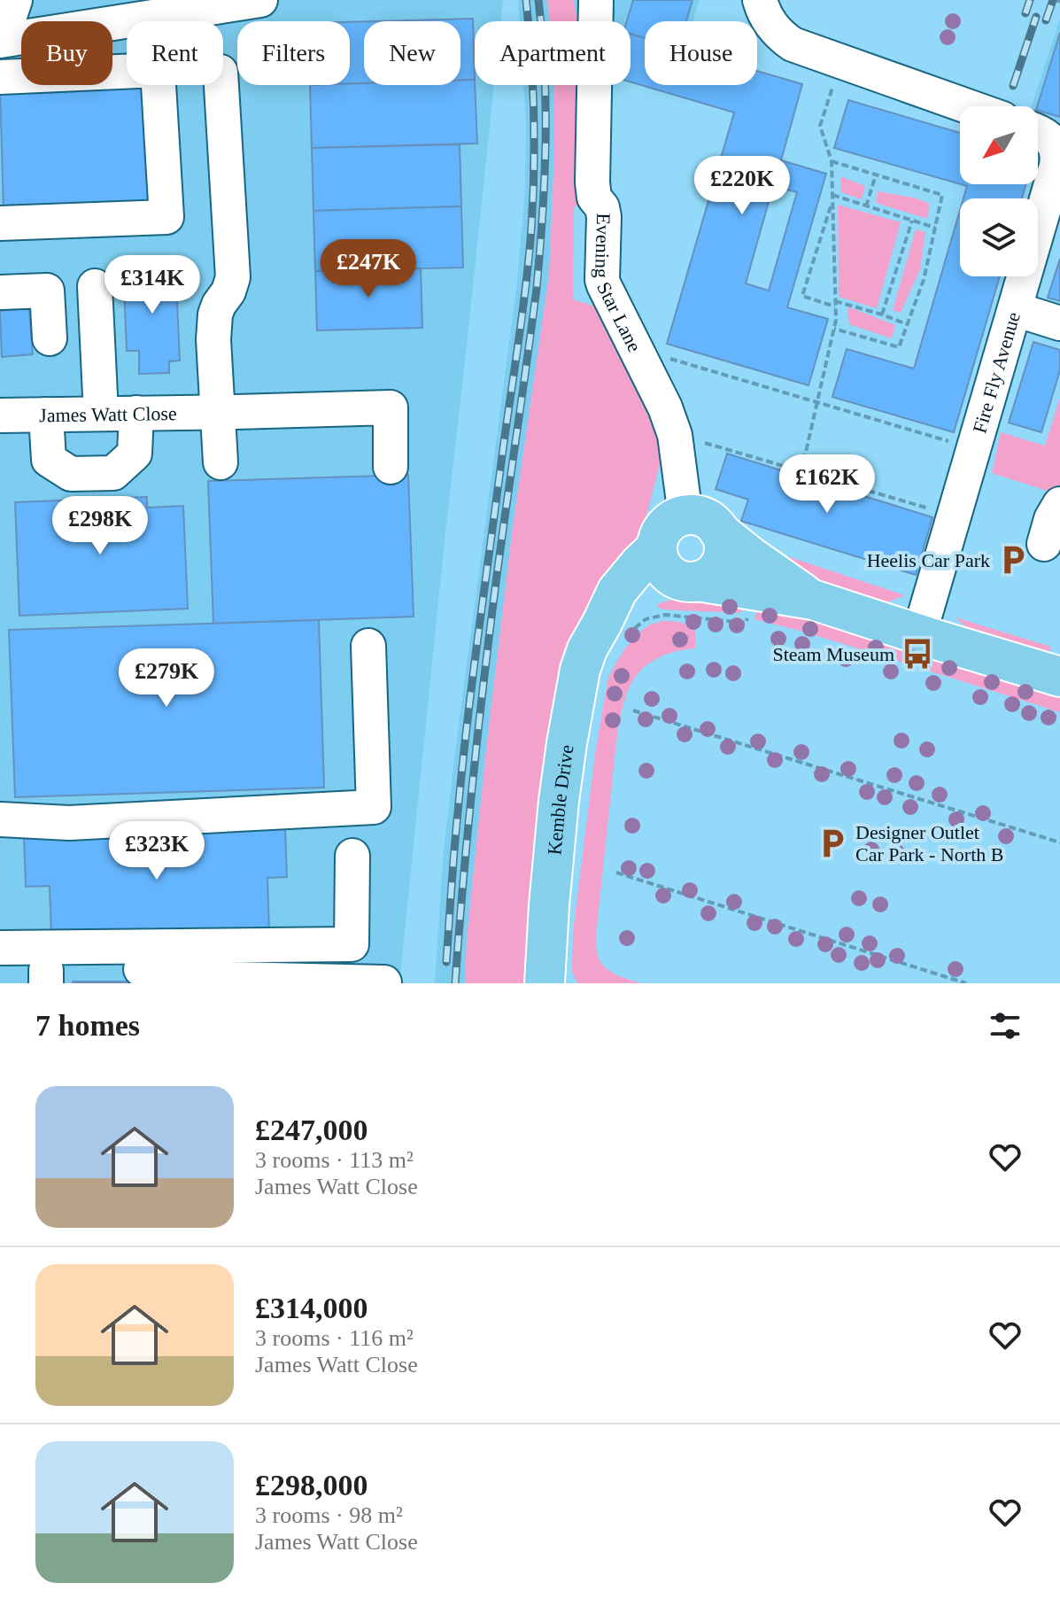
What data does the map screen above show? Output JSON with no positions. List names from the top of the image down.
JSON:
{
  "streets": {
    "main road": ["Kemble Drive"],
    "street": ["Evening Star Lane", "Fire Fly Avenue", "James Watt Close"]
  },
  "crossings": [
    ["Evening Star Lane", "Kemble Drive"]
  ],
  "places": {
    "parking": ["Heelis Car Park", "Designer Outlet Car Park - North B"],
    "bus stop": ["Steam Museum"]
  },
  "north": "bottom left",
  "page": {
    "chip": [
      "Buy",
      "Rent",
      "Filters",
      "New",
      "Apartment",
      "House"
    ],
    "price": [
      "£220K",
      "£247K",
      "£314K",
      "£162K",
      "£298K",
      "£279K",
      "£323K"
    ],
    "heading": "7 homes",
    "list": [
      {
        "name": "£247,000",
        "note": "3 rooms · 113 m² · James Watt Close"
      },
      {
        "name": "£314,000",
        "note": "3 rooms · 116 m² · James Watt Close"
      },
      {
        "name": "£298,000",
        "note": "3 rooms · 98 m² · James Watt Close"
      }
    ]
  }
}
